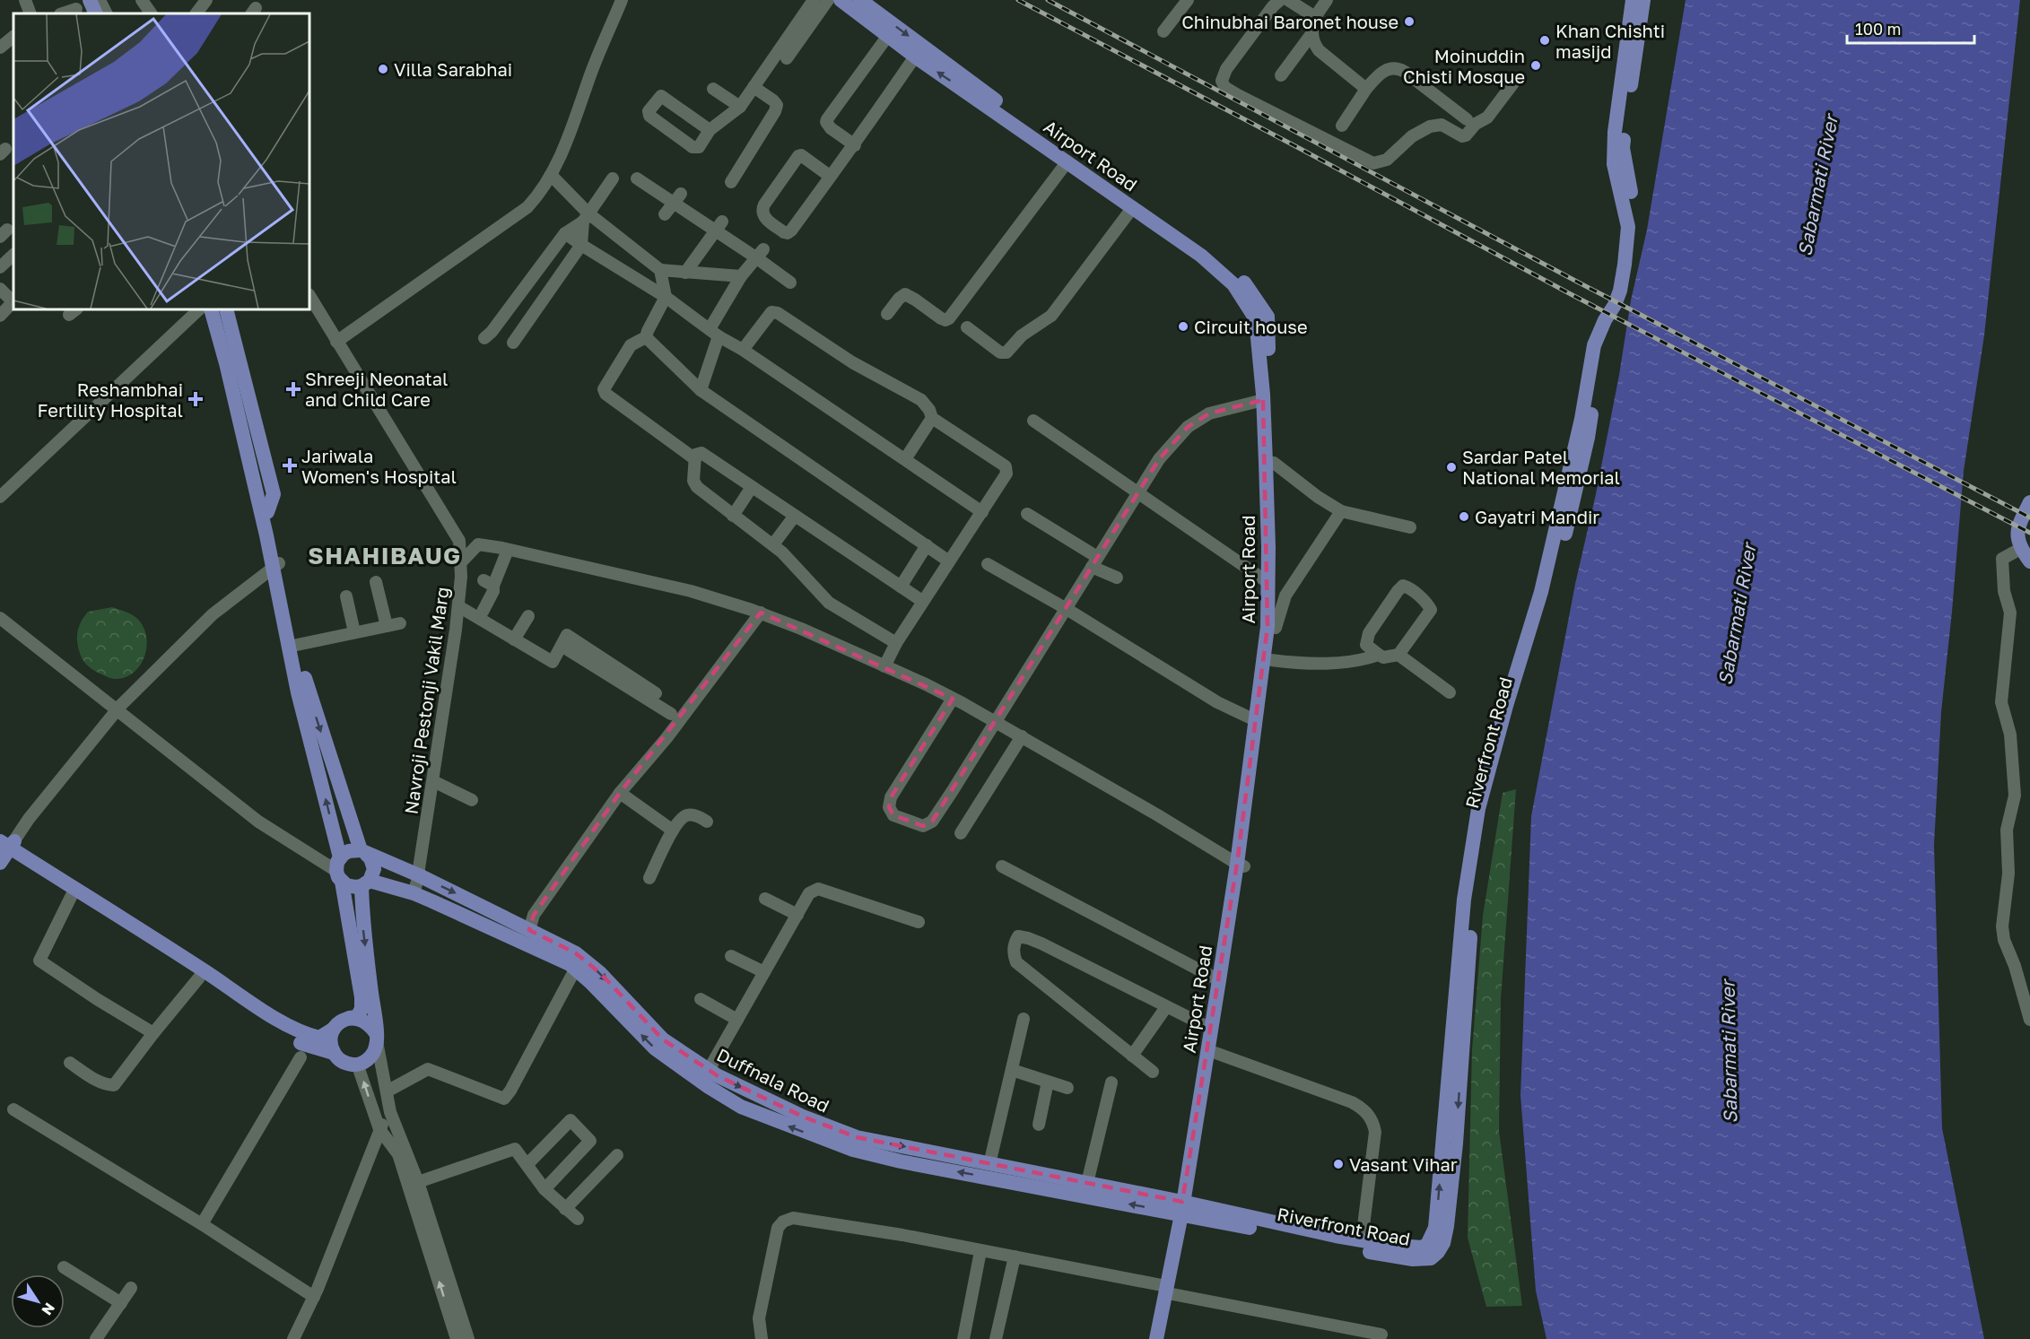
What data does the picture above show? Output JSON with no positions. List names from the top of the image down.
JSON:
{
  "streets": {
    "main road": ["Airport Road", "Riverfront Road", "Duffnala Road"],
    "street": ["Navroji Pestonji Vakil Marg"]
  },
  "crossings": [
    ["Airport Road", "Riverfront Road"],
    ["Airport Road", "Duffnala Road"],
    ["Navroji Pestonji Vakil Marg", "Duffnala Road"],
    ["Riverfront Road", "Duffnala Road"]
  ],
  "districts": ["SHAHIBAUG"],
  "water": ["Sabarmati River"],
  "places": {
    "other": [
      "Chinubhai Baronet house",
      "Khan Chishti masijd",
      "Moinuddin Chisti Mosque",
      "Villa Sarabhai",
      "Circuit house",
      "Sardar Patel National Memorial",
      "Gayatri Mandir",
      "Vasant Vihar"
    ],
    "health": ["Shreeji Neonatal and Child Care", "Reshambhai Fertility Hospital", "Jariwala Women's Hospital"]
  },
  "scale_bar": "100 m",
  "north": "bottom right"
}
